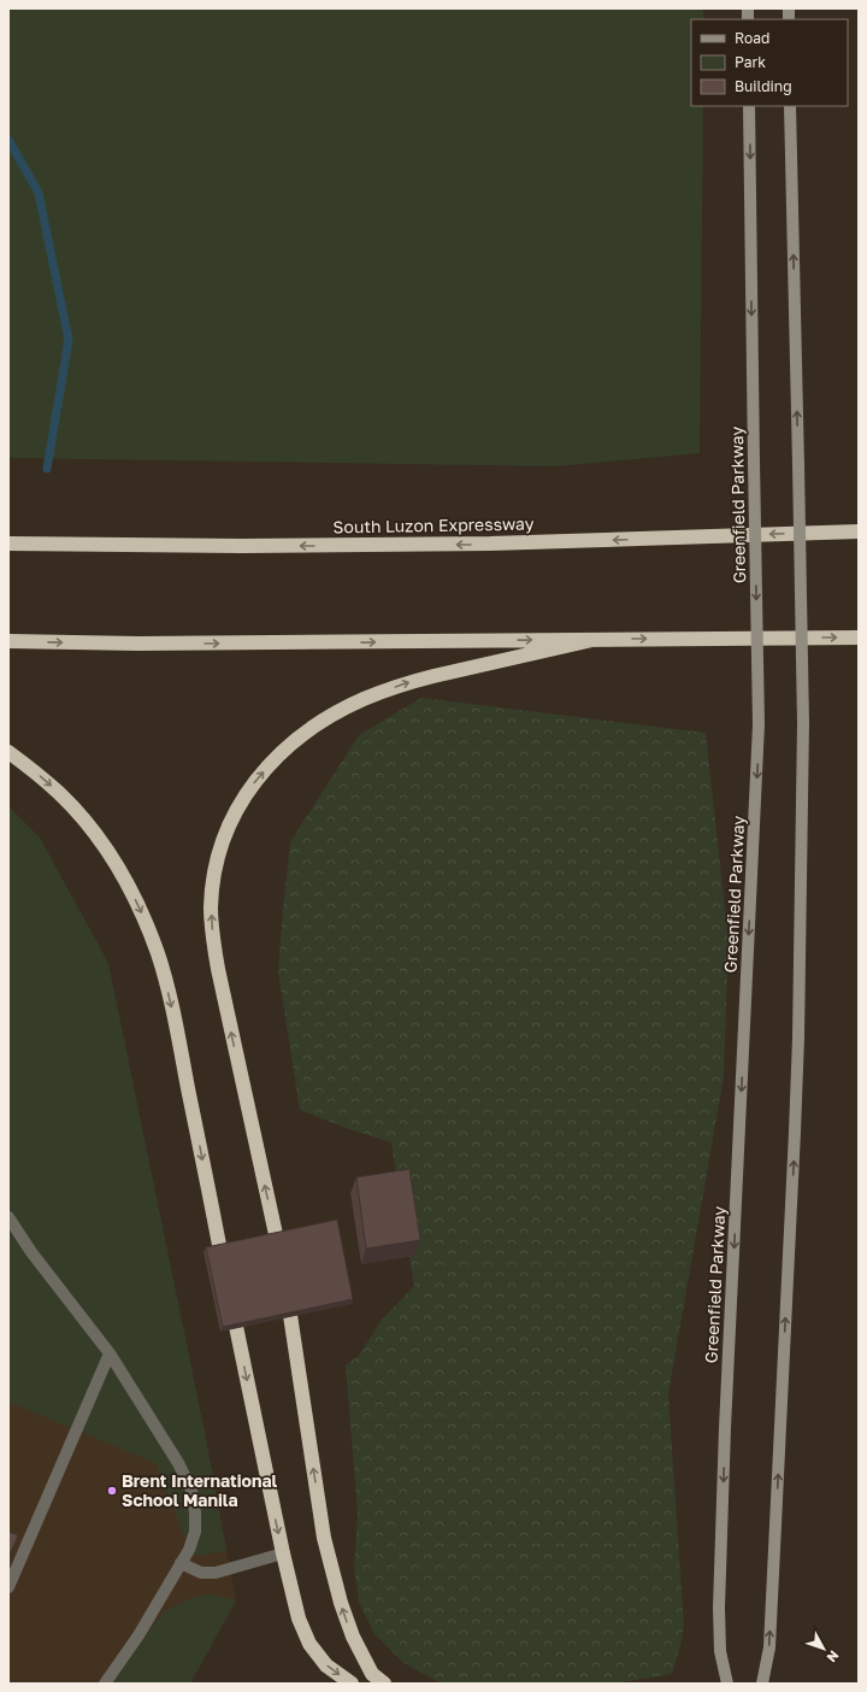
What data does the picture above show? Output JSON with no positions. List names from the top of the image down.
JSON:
{
  "streets": {
    "highway": ["South Luzon Expressway"],
    "main road": ["Greenfield Parkway"]
  },
  "places": ["Brent International School Manila"],
  "legend": ["Road", "Park", "Building"],
  "north": "bottom right"
}
